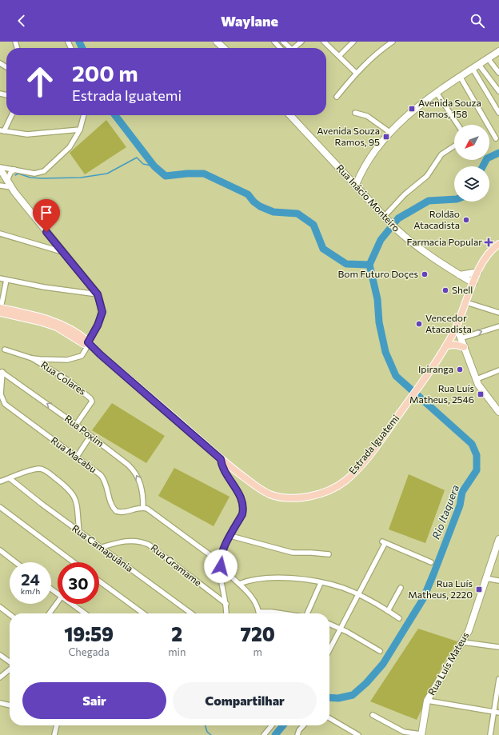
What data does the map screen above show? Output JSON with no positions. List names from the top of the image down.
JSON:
{
  "streets": {
    "main road": ["Estrada Iguatemi"],
    "street": [
      "Rua Inácio Monteiro",
      "Rua Colares",
      "Rua Poxim",
      "Rua Macabu",
      "Rua Camapuânia",
      "Rua Gramame",
      "Rua Luís Mateus"
    ]
  },
  "crossings": [
    ["Rua Inácio Monteiro", "Estrada Iguatemi"],
    ["Rua Colares", "Rua Poxim"],
    ["Rua Poxim", "Rua Macabu"],
    ["Rua Camapuânia", "Rua Gramame"]
  ],
  "one_way": ["Rua Poxim"],
  "water": ["Rio Itaquera"],
  "places": {
    "transit": [
      "Avenida Souza Ramos, 158",
      "Avenida Souza Ramos, 95",
      "Rua Luís Matheus, 2546",
      "Rua Luís Matheus, 2220"
    ],
    "other": [
      "Roldão Atacadista",
      "Bom Futuro Doçes",
      "Shell",
      "Vencedor Atacadista",
      "Ipiranga"
    ],
    "health": ["Farmacia Popular"]
  },
  "north": "bottom left",
  "page": {
    "header": "Waylane",
    "turn": ["200 m", "Estrada Iguatemi"],
    "speed": "24 km/h",
    "limit": "30",
    "eta": [
      "19:59",
      "Chegada",
      "2",
      "min",
      "720",
      "m"
    ],
    "buttons": ["Sair", "Compartilhar"]
  }
}
